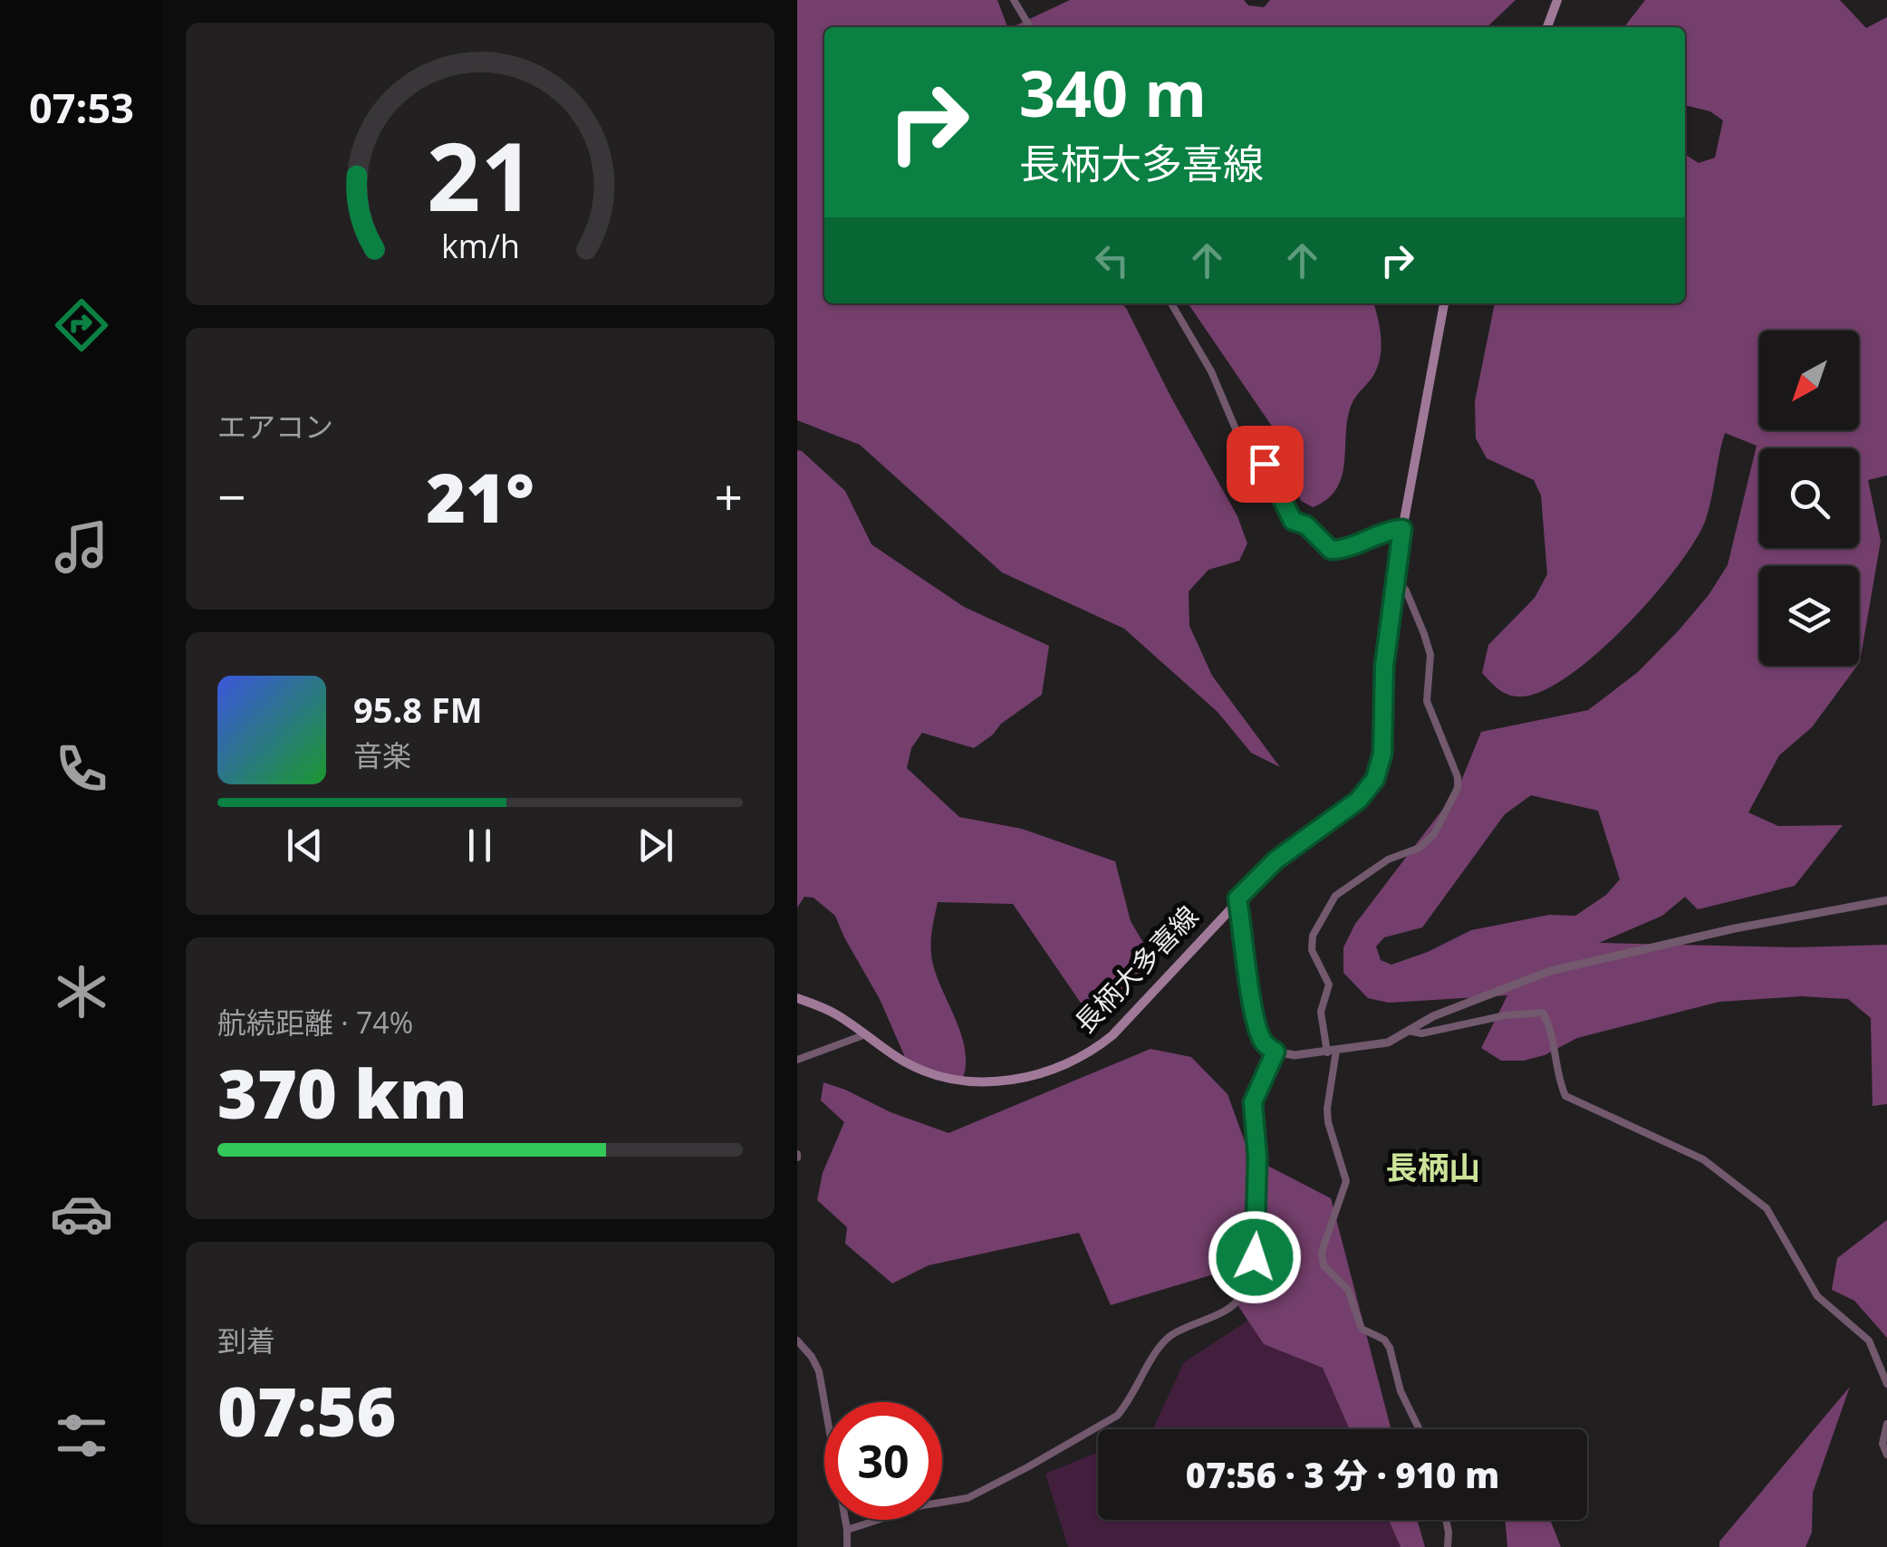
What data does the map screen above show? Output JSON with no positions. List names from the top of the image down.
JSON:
{
  "streets": {
    "main road": ["長柄大多喜線"]
  },
  "districts": ["長柄山"],
  "north": "bottom left",
  "page": {
    "tabs": "07:53",
    "turn": ["340 m", "長柄大多喜線"],
    "tile": [
      "エアコン",
      ["航続距離 · 74%", "370 km"],
      ["到着", "07:56"]
    ],
    "heat": ["−", "21°", "+"],
    "song": ["95.8 FM", "音楽"],
    "limit": "30",
    "trip": "07:56 · 3 分 · 910 m",
    "gauge": ["21", "km/h"]
  }
}
